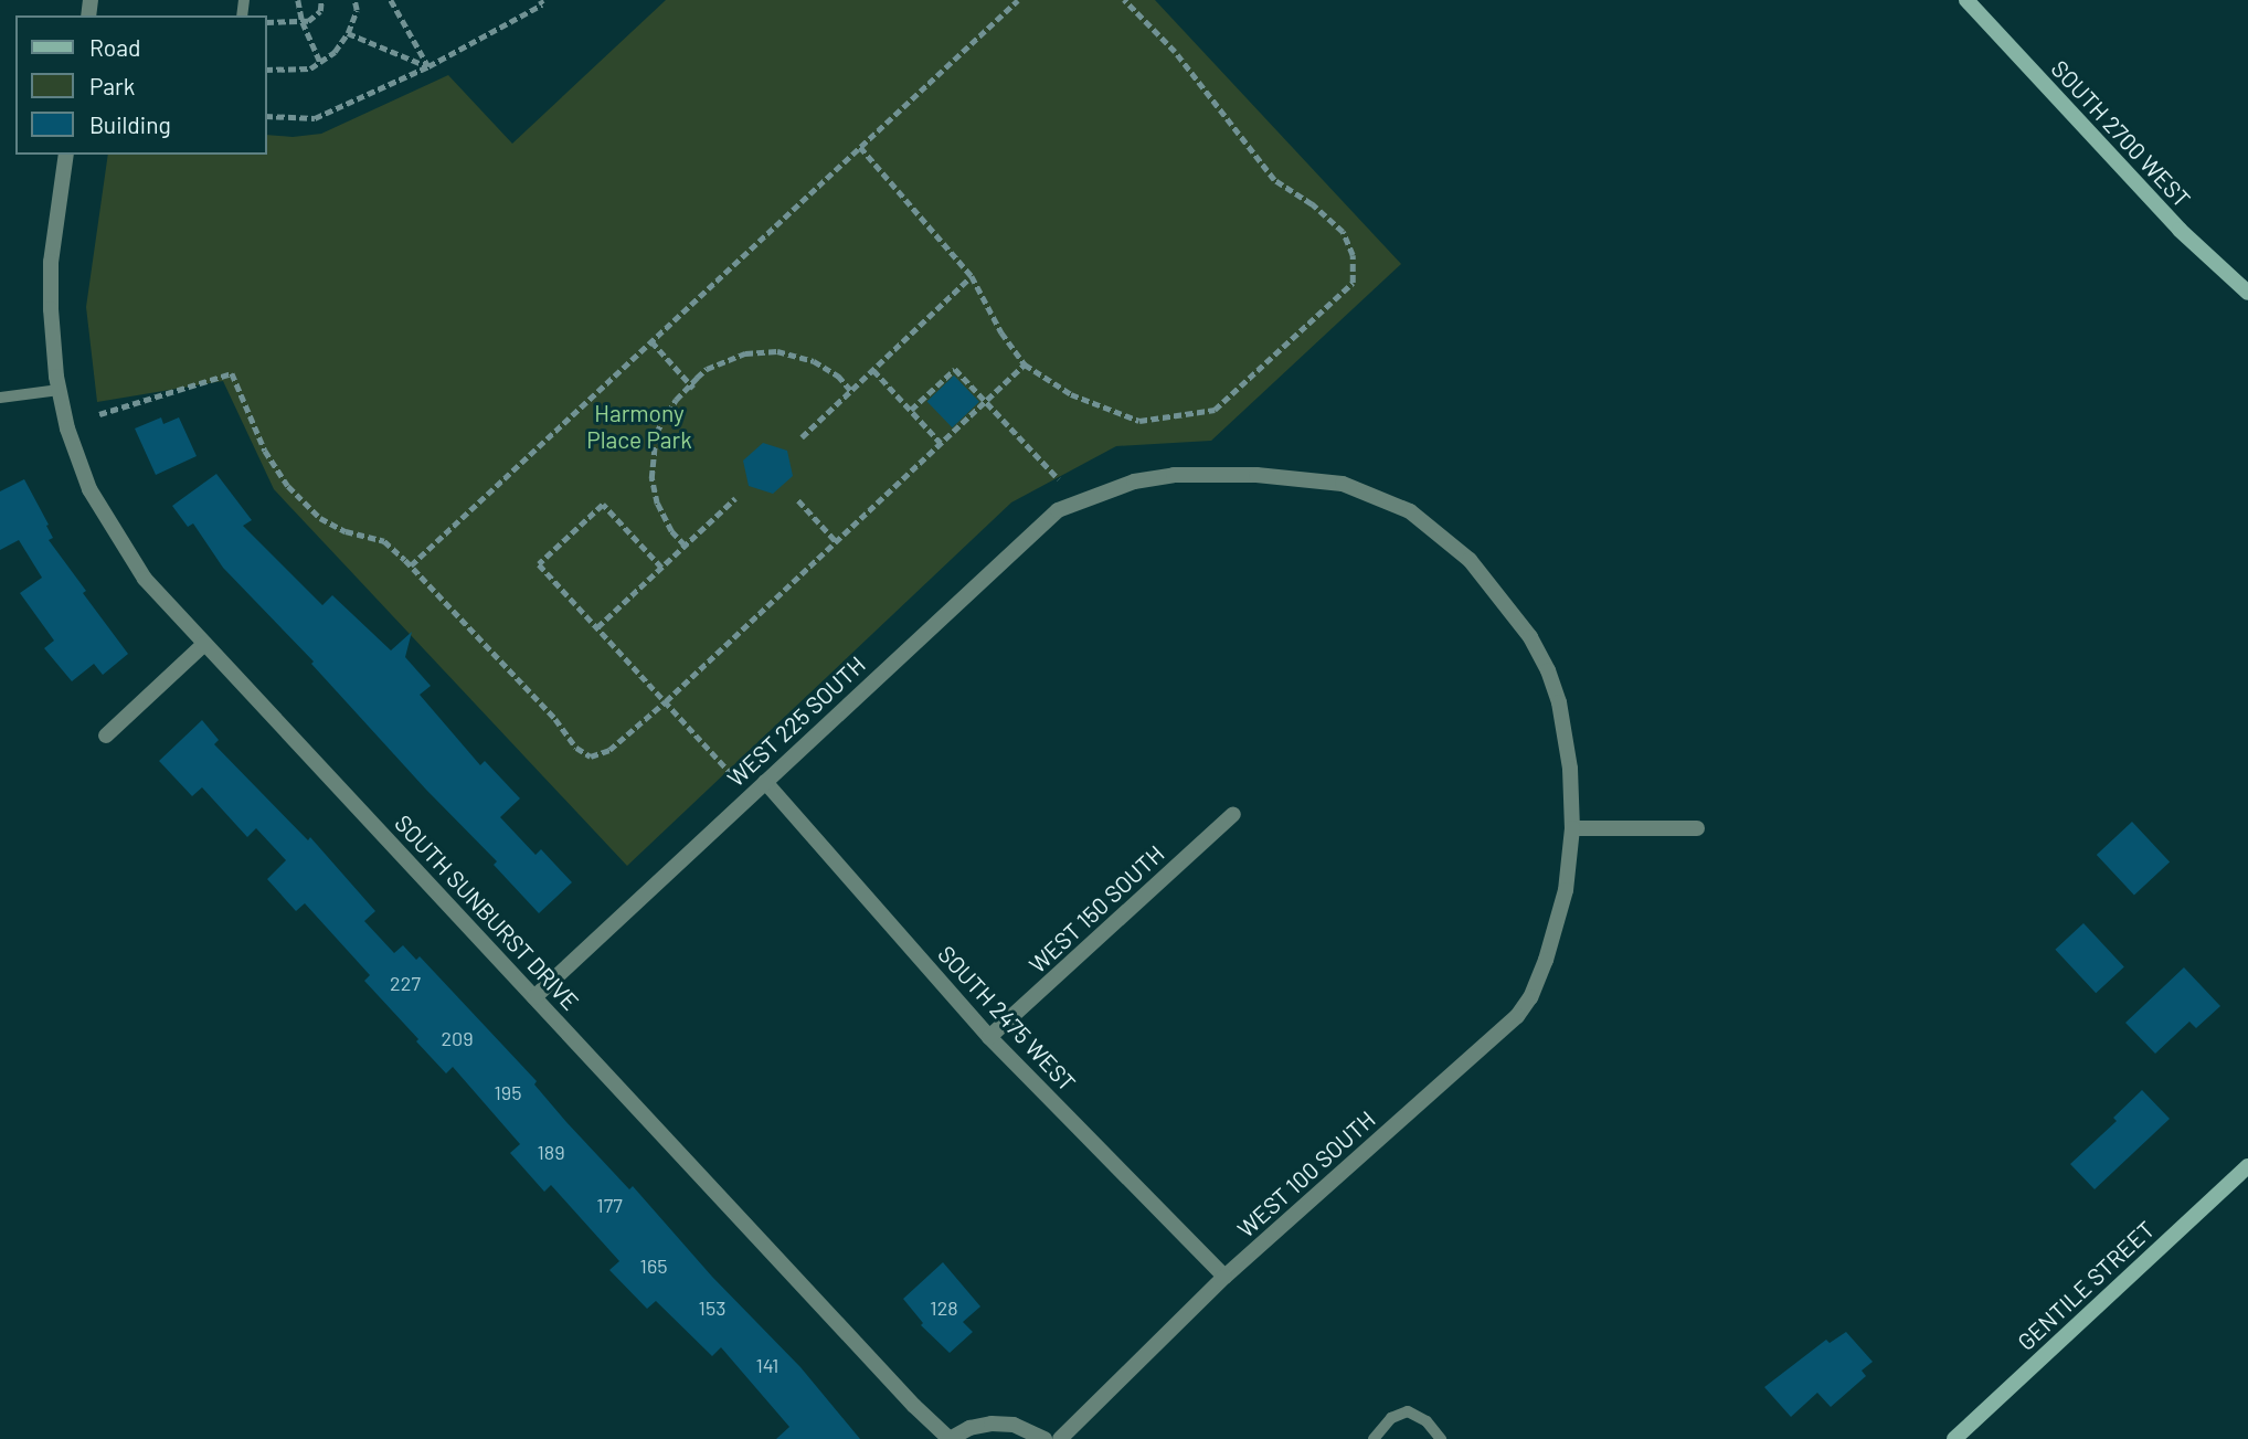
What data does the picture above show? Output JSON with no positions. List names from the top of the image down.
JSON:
{
  "streets": {
    "main road": ["SOUTH 2700 WEST", "GENTILE STREET"],
    "street": [
      "WEST 225 SOUTH",
      "WEST 150 SOUTH",
      "SOUTH SUNBURST DRIVE",
      "SOUTH 2475 WEST",
      "WEST 100 SOUTH"
    ]
  },
  "crossings": [
    ["WEST 225 SOUTH", "SOUTH SUNBURST DRIVE"],
    ["WEST 225 SOUTH", "SOUTH 2475 WEST"],
    ["WEST 225 SOUTH", "WEST 100 SOUTH"],
    ["WEST 150 SOUTH", "SOUTH 2475 WEST"],
    ["SOUTH 2475 WEST", "WEST 100 SOUTH"]
  ],
  "parks": ["Harmony Place Park"],
  "house_numbers": [
    "227",
    "209",
    "195",
    "189",
    "177",
    "165",
    "153",
    "128",
    "141"
  ],
  "legend": ["Road", "Park", "Building"]
}
